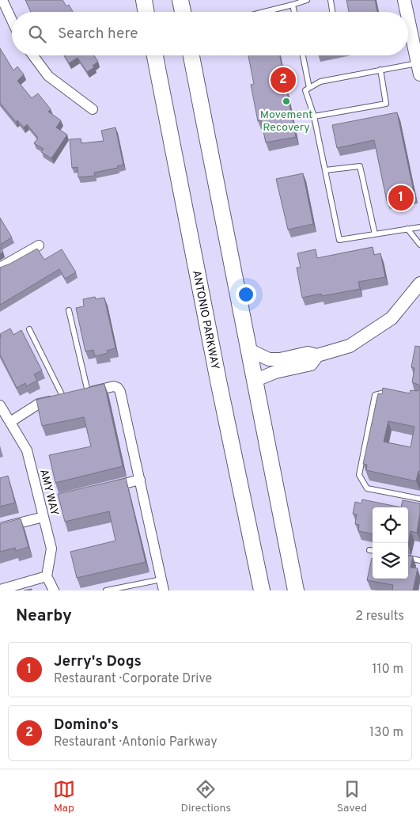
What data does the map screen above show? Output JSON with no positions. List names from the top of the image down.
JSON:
{
  "streets": {
    "main road": ["ANTONIO PARKWAY"],
    "street": ["AMY WAY"]
  },
  "places": ["Movement Recovery"],
  "page": {
    "search": "Search here",
    "pins": ["2", "1"],
    "heading": ["Nearby", "2 results"],
    "list": [
      {
        "mark": "1",
        "name": "Jerry's Dogs",
        "note": "Restaurant · Corporate Drive",
        "value": "110 m"
      },
      {
        "mark": "2",
        "name": "Domino's",
        "note": "Restaurant · Antonio Parkway",
        "value": "130 m"
      }
    ],
    "nav": ["Map", "Directions", "Saved"]
  }
}
